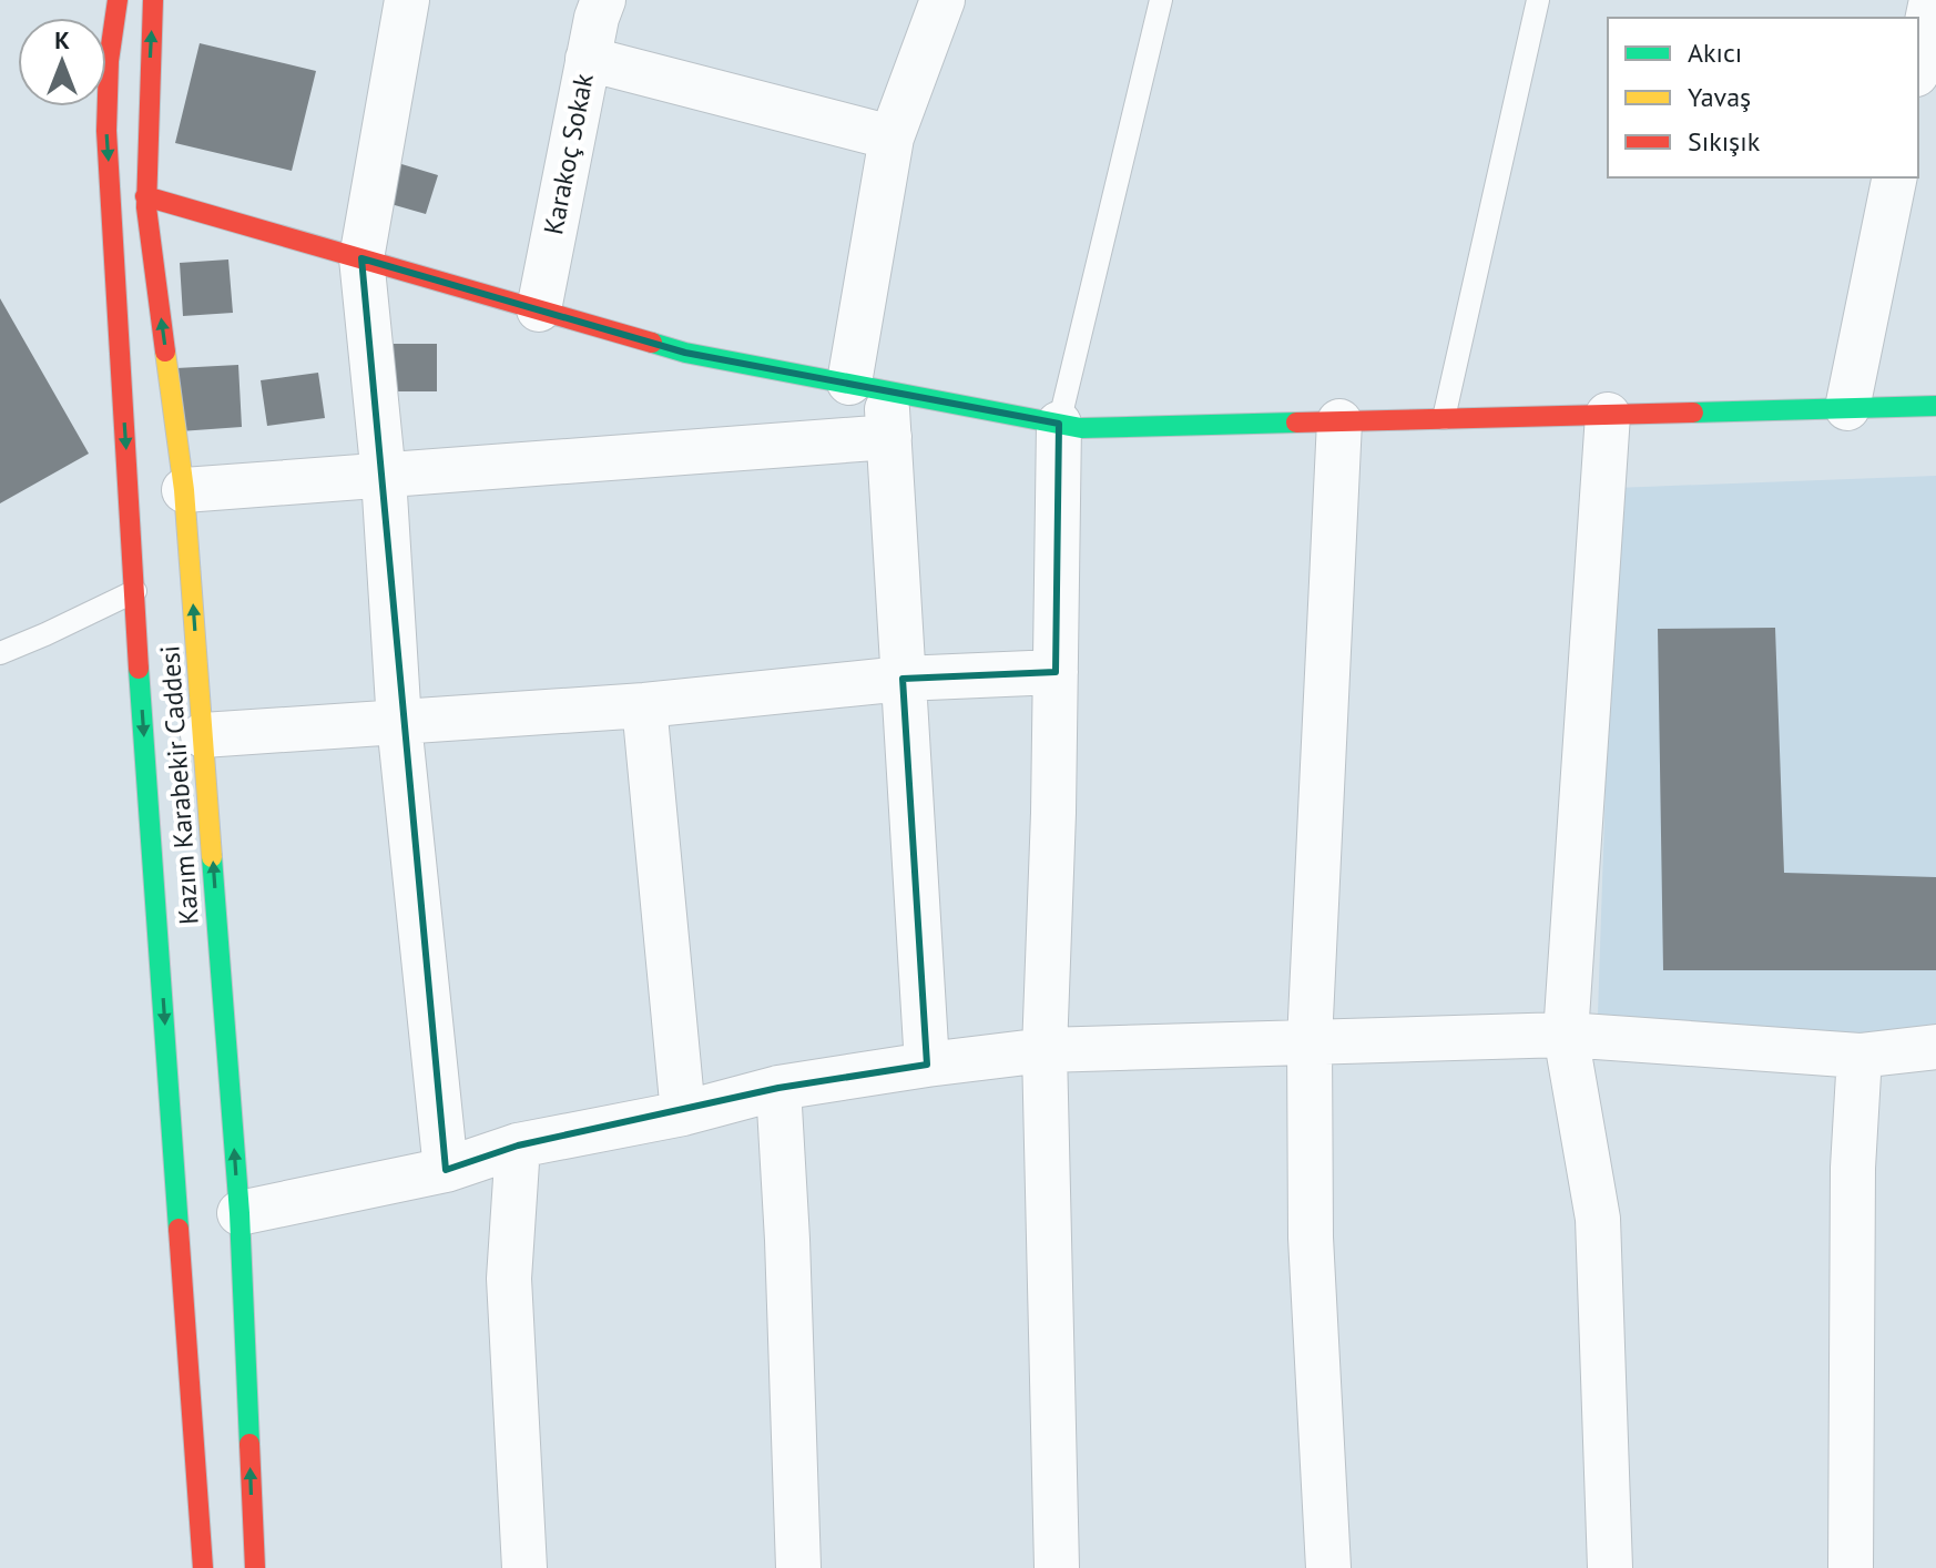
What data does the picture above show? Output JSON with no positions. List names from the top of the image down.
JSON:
{
  "streets": {
    "main road": ["Kazım Karabekir Caddesi"],
    "street": ["Karakoç Sokak"]
  },
  "legend": ["Akıcı", "Yavaş", "Sıkışık"],
  "north": "top"
}
